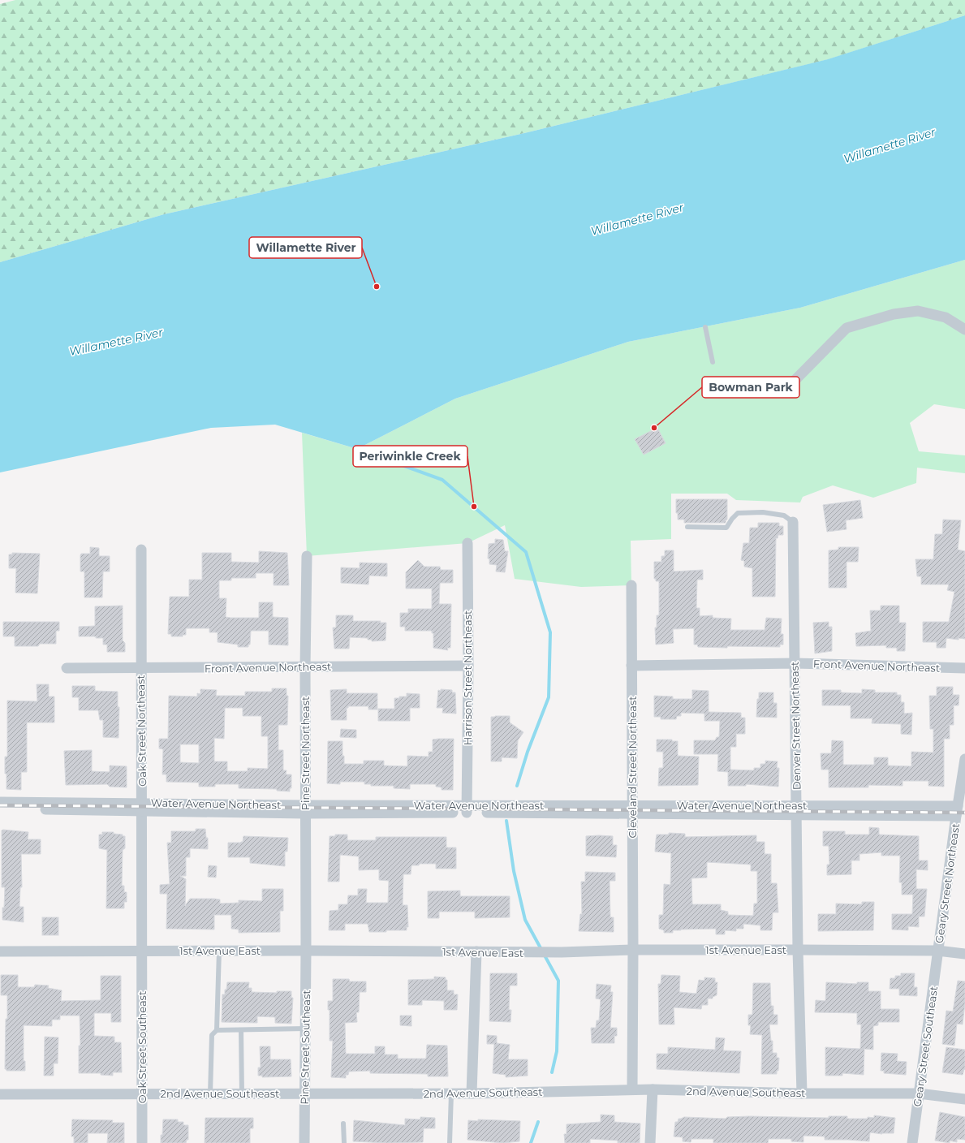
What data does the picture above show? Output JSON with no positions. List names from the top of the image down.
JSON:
{
  "streets": {
    "street": [
      "Front Avenue Northeast",
      "Harrison Street Northeast",
      "Denver Street Northeast",
      "Oak Street Northeast",
      "Pine Street Northeast",
      "Cleveland Street Northeast",
      "Water Avenue Northeast",
      "Geary Street Northeast",
      "1st Avenue East",
      "Geary Street Southeast",
      "Oak Street Southeast",
      "Pine Street Southeast",
      "2nd Avenue Southeast"
    ]
  },
  "crossings": [
    ["Front Avenue Northeast", "Harrison Street Northeast"],
    ["Front Avenue Northeast", "Denver Street Northeast"],
    ["Front Avenue Northeast", "Oak Street Northeast"],
    ["Front Avenue Northeast", "Pine Street Northeast"],
    ["Front Avenue Northeast", "Cleveland Street Northeast"],
    ["Harrison Street Northeast", "Water Avenue Northeast"],
    ["Denver Street Northeast", "Water Avenue Northeast"],
    ["Denver Street Northeast", "1st Avenue East"],
    ["Denver Street Northeast", "2nd Avenue Southeast"],
    ["Oak Street Northeast", "Water Avenue Northeast"],
    ["Oak Street Northeast", "1st Avenue East"],
    ["Oak Street Northeast", "Oak Street Southeast"],
    ["Pine Street Northeast", "Water Avenue Northeast"],
    ["Pine Street Northeast", "1st Avenue East"],
    ["Pine Street Northeast", "Pine Street Southeast"],
    ["Cleveland Street Northeast", "Water Avenue Northeast"],
    ["Cleveland Street Northeast", "1st Avenue East"],
    ["Cleveland Street Northeast", "2nd Avenue Southeast"],
    ["Water Avenue Northeast", "Geary Street Northeast"],
    ["Geary Street Northeast", "1st Avenue East"],
    ["Geary Street Northeast", "Geary Street Southeast"],
    ["1st Avenue East", "Geary Street Southeast"],
    ["1st Avenue East", "Oak Street Southeast"],
    ["1st Avenue East", "Pine Street Southeast"],
    ["Geary Street Southeast", "2nd Avenue Southeast"],
    ["Oak Street Southeast", "2nd Avenue Southeast"],
    ["Pine Street Southeast", "2nd Avenue Southeast"]
  ],
  "water": ["Willamette River"],
  "places": ["Willamette River", "Bowman Park", "Periwinkle Creek"]
}
